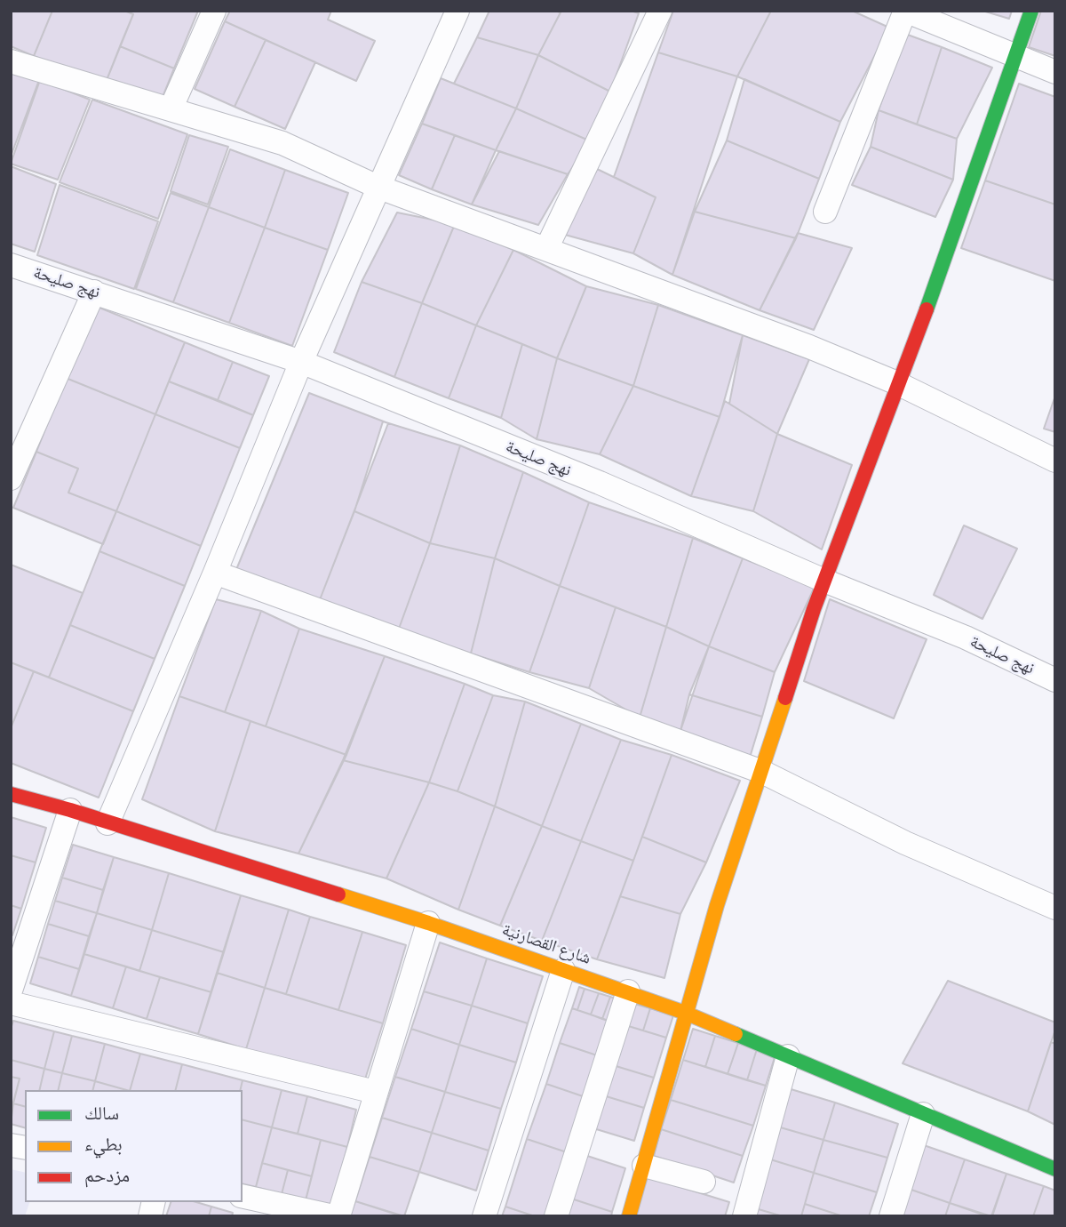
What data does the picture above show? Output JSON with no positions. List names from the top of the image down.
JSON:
{
  "streets": {
    "street": ["نهج صليحة", "شارع القصارنية"]
  },
  "legend": ["سالك", "بطيء", "مزدحم"]
}
